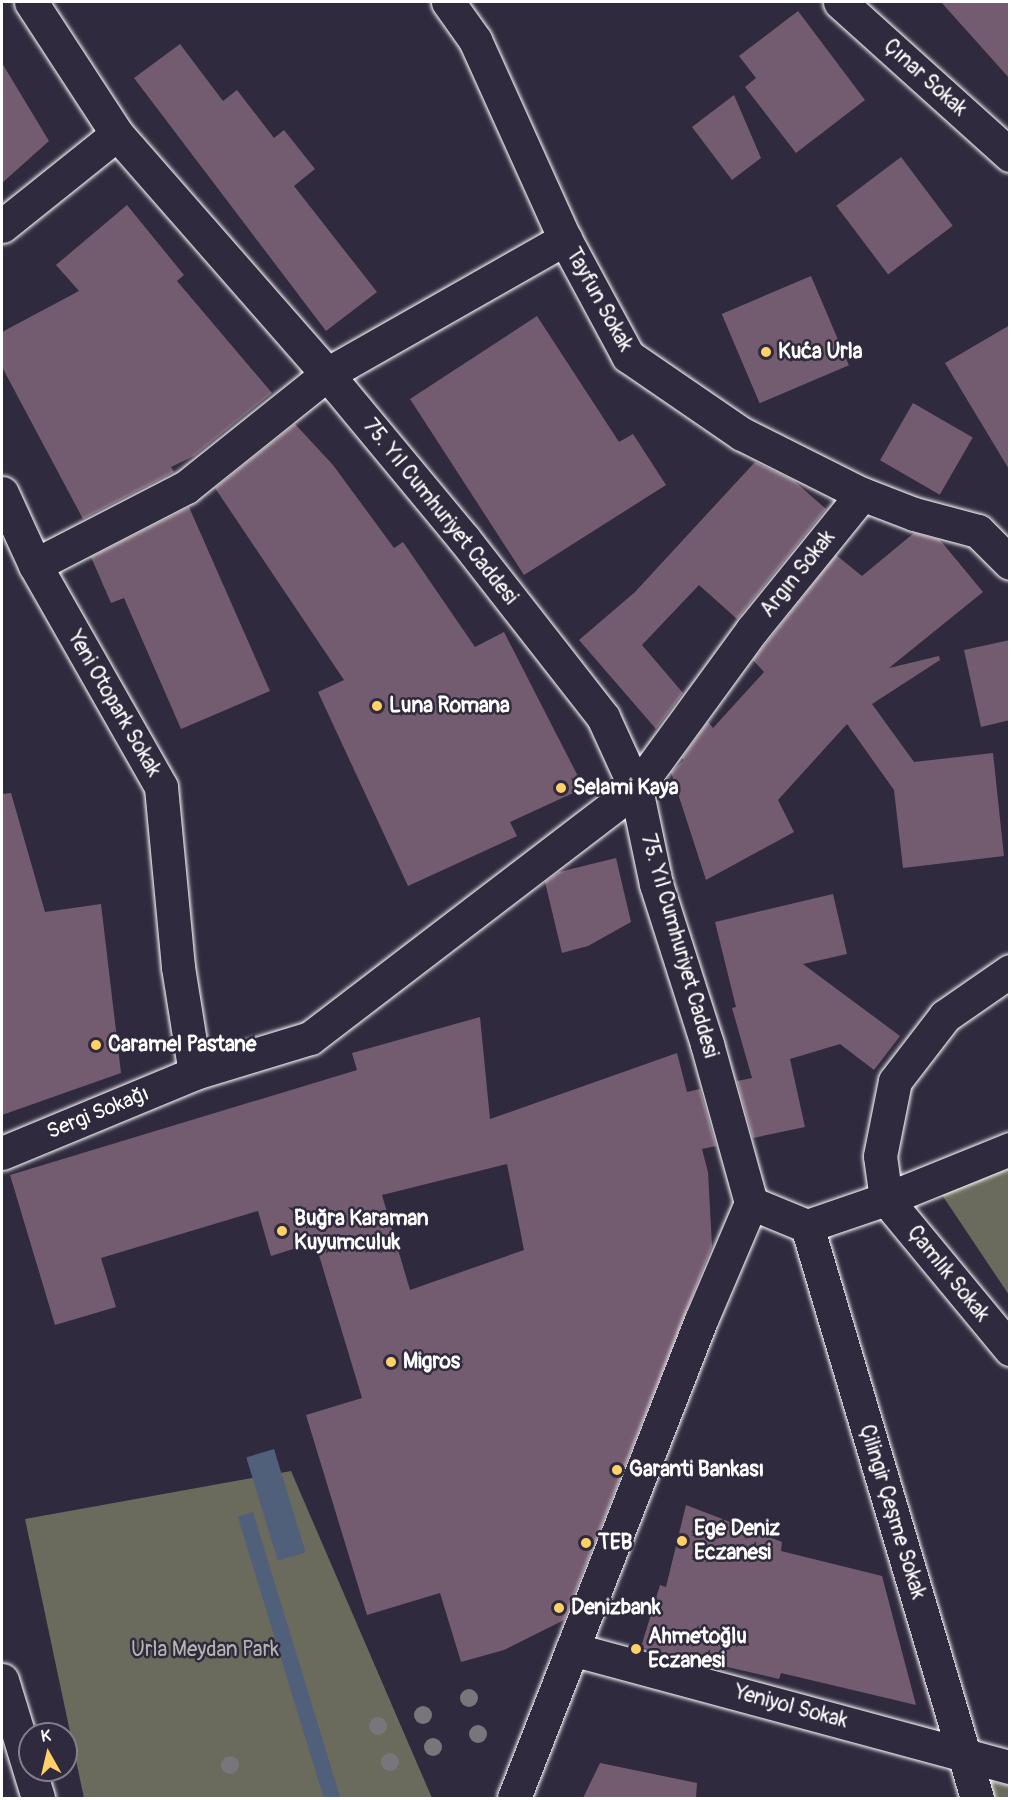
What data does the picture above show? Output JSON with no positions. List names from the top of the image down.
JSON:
{
  "streets": {
    "street": [
      "Çınar Sokak",
      "Tayfun Sokak",
      "75. Yıl Cumhuriyet Caddesi",
      "Argın Sokak",
      "Yeni Otopark Sokak",
      "Sergi Sokağı",
      "Çamlık Sokak",
      "Çilingir Çeşme Sokak",
      "Yeniyol Sokak"
    ]
  },
  "crossings": [
    ["Tayfun Sokak", "Argın Sokak"],
    ["75. Yıl Cumhuriyet Caddesi", "Argın Sokak"],
    ["Argın Sokak", "Yeni Otopark Sokak"],
    ["Argın Sokak", "Sergi Sokağı"],
    ["Yeni Otopark Sokak", "Sergi Sokağı"],
    ["Çilingir Çeşme Sokak", "Yeniyol Sokak"]
  ],
  "parks": ["Urla Meydan Park"],
  "places": [
    "Kuća Urla",
    "Luna Romana",
    "Selami Kaya",
    "Caramel Pastane",
    "Buğra Karaman Kuyumculuk",
    "Migros",
    "Garanti Bankası",
    "Ege Deniz Eczanesi",
    "TEB",
    "Denizbank",
    "Ahmetoğlu Eczanesi"
  ],
  "north": "top"
}
